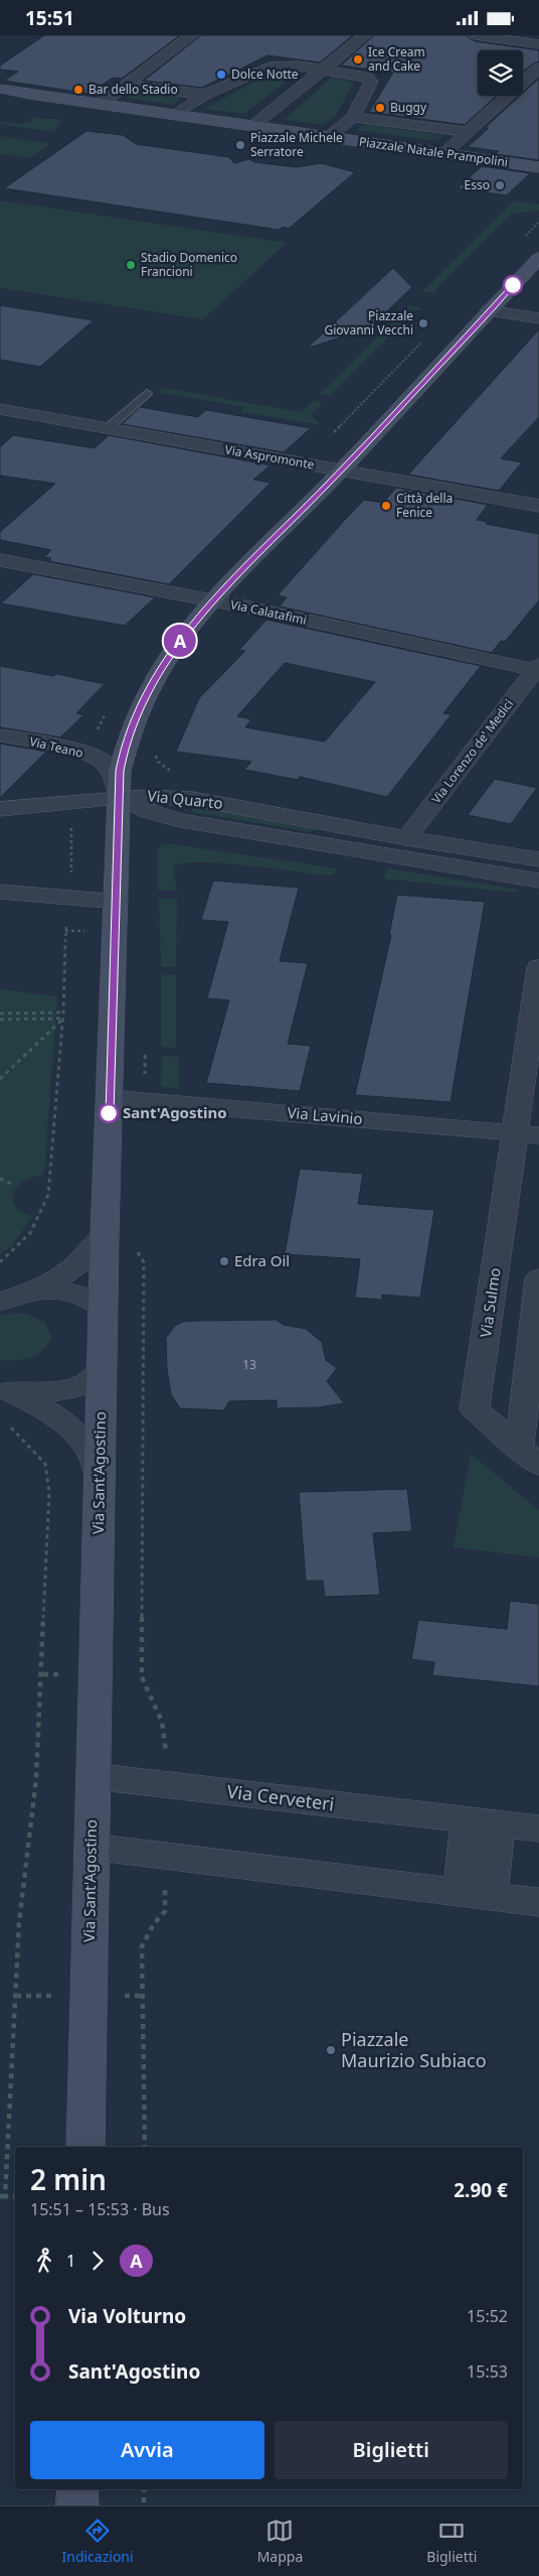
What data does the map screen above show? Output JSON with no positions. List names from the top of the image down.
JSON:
{
  "streets": {
    "main road": ["Piazzale Natale Prampolini", "Via Sant'Agostino"],
    "street": [
      "Via Aspromonte",
      "Via Calatafimi",
      "Via Teano",
      "Via Lorenzo de' Medici",
      "Via Quarto",
      "Via Lavinio",
      "Via Sulmo",
      "Via Cerveteri"
    ]
  },
  "crossings": [
    ["Via Aspromonte", "Via Sant'Agostino"],
    ["Via Calatafimi", "Via Lorenzo de' Medici"],
    ["Via Calatafimi", "Via Sant'Agostino"],
    ["Via Teano", "Via Quarto"],
    ["Via Teano", "Via Sant'Agostino"],
    ["Via Lorenzo de' Medici", "Via Quarto"],
    ["Via Quarto", "Via Sant'Agostino"],
    ["Via Lavinio", "Via Sulmo"],
    ["Via Lavinio", "Via Sant'Agostino"],
    ["Via Sant'Agostino", "Via Cerveteri"]
  ],
  "places": [
    "Ice Cream and Cake",
    "Dolce Notte",
    "Bar dello Stadio",
    "Buggy",
    "Piazzale Michele Serratore",
    "Esso",
    "Stadio Domenico Francioni",
    "Piazzale Giovanni Vecchi",
    "Città della Fenice",
    "Sant'Agostino",
    "Edra Oil",
    "Piazzale Maurizio Subiaco"
  ],
  "lines": ["bus line A"],
  "house_numbers": ["13"],
  "page": {
    "status": "15:51",
    "on_map": "A",
    "heading": ["2 min", "15:51 – 15:53 · Bus", "2.90 €"],
    "legs": ["1", "A"],
    "list": [
      {
        "name": "Via Volturno",
        "value": "15:52"
      },
      {
        "name": "Sant'Agostino",
        "value": "15:53"
      }
    ],
    "buttons": ["Avvia", "Biglietti"],
    "tabs": ["Indicazioni", "Mappa", "Biglietti"]
  }
}
